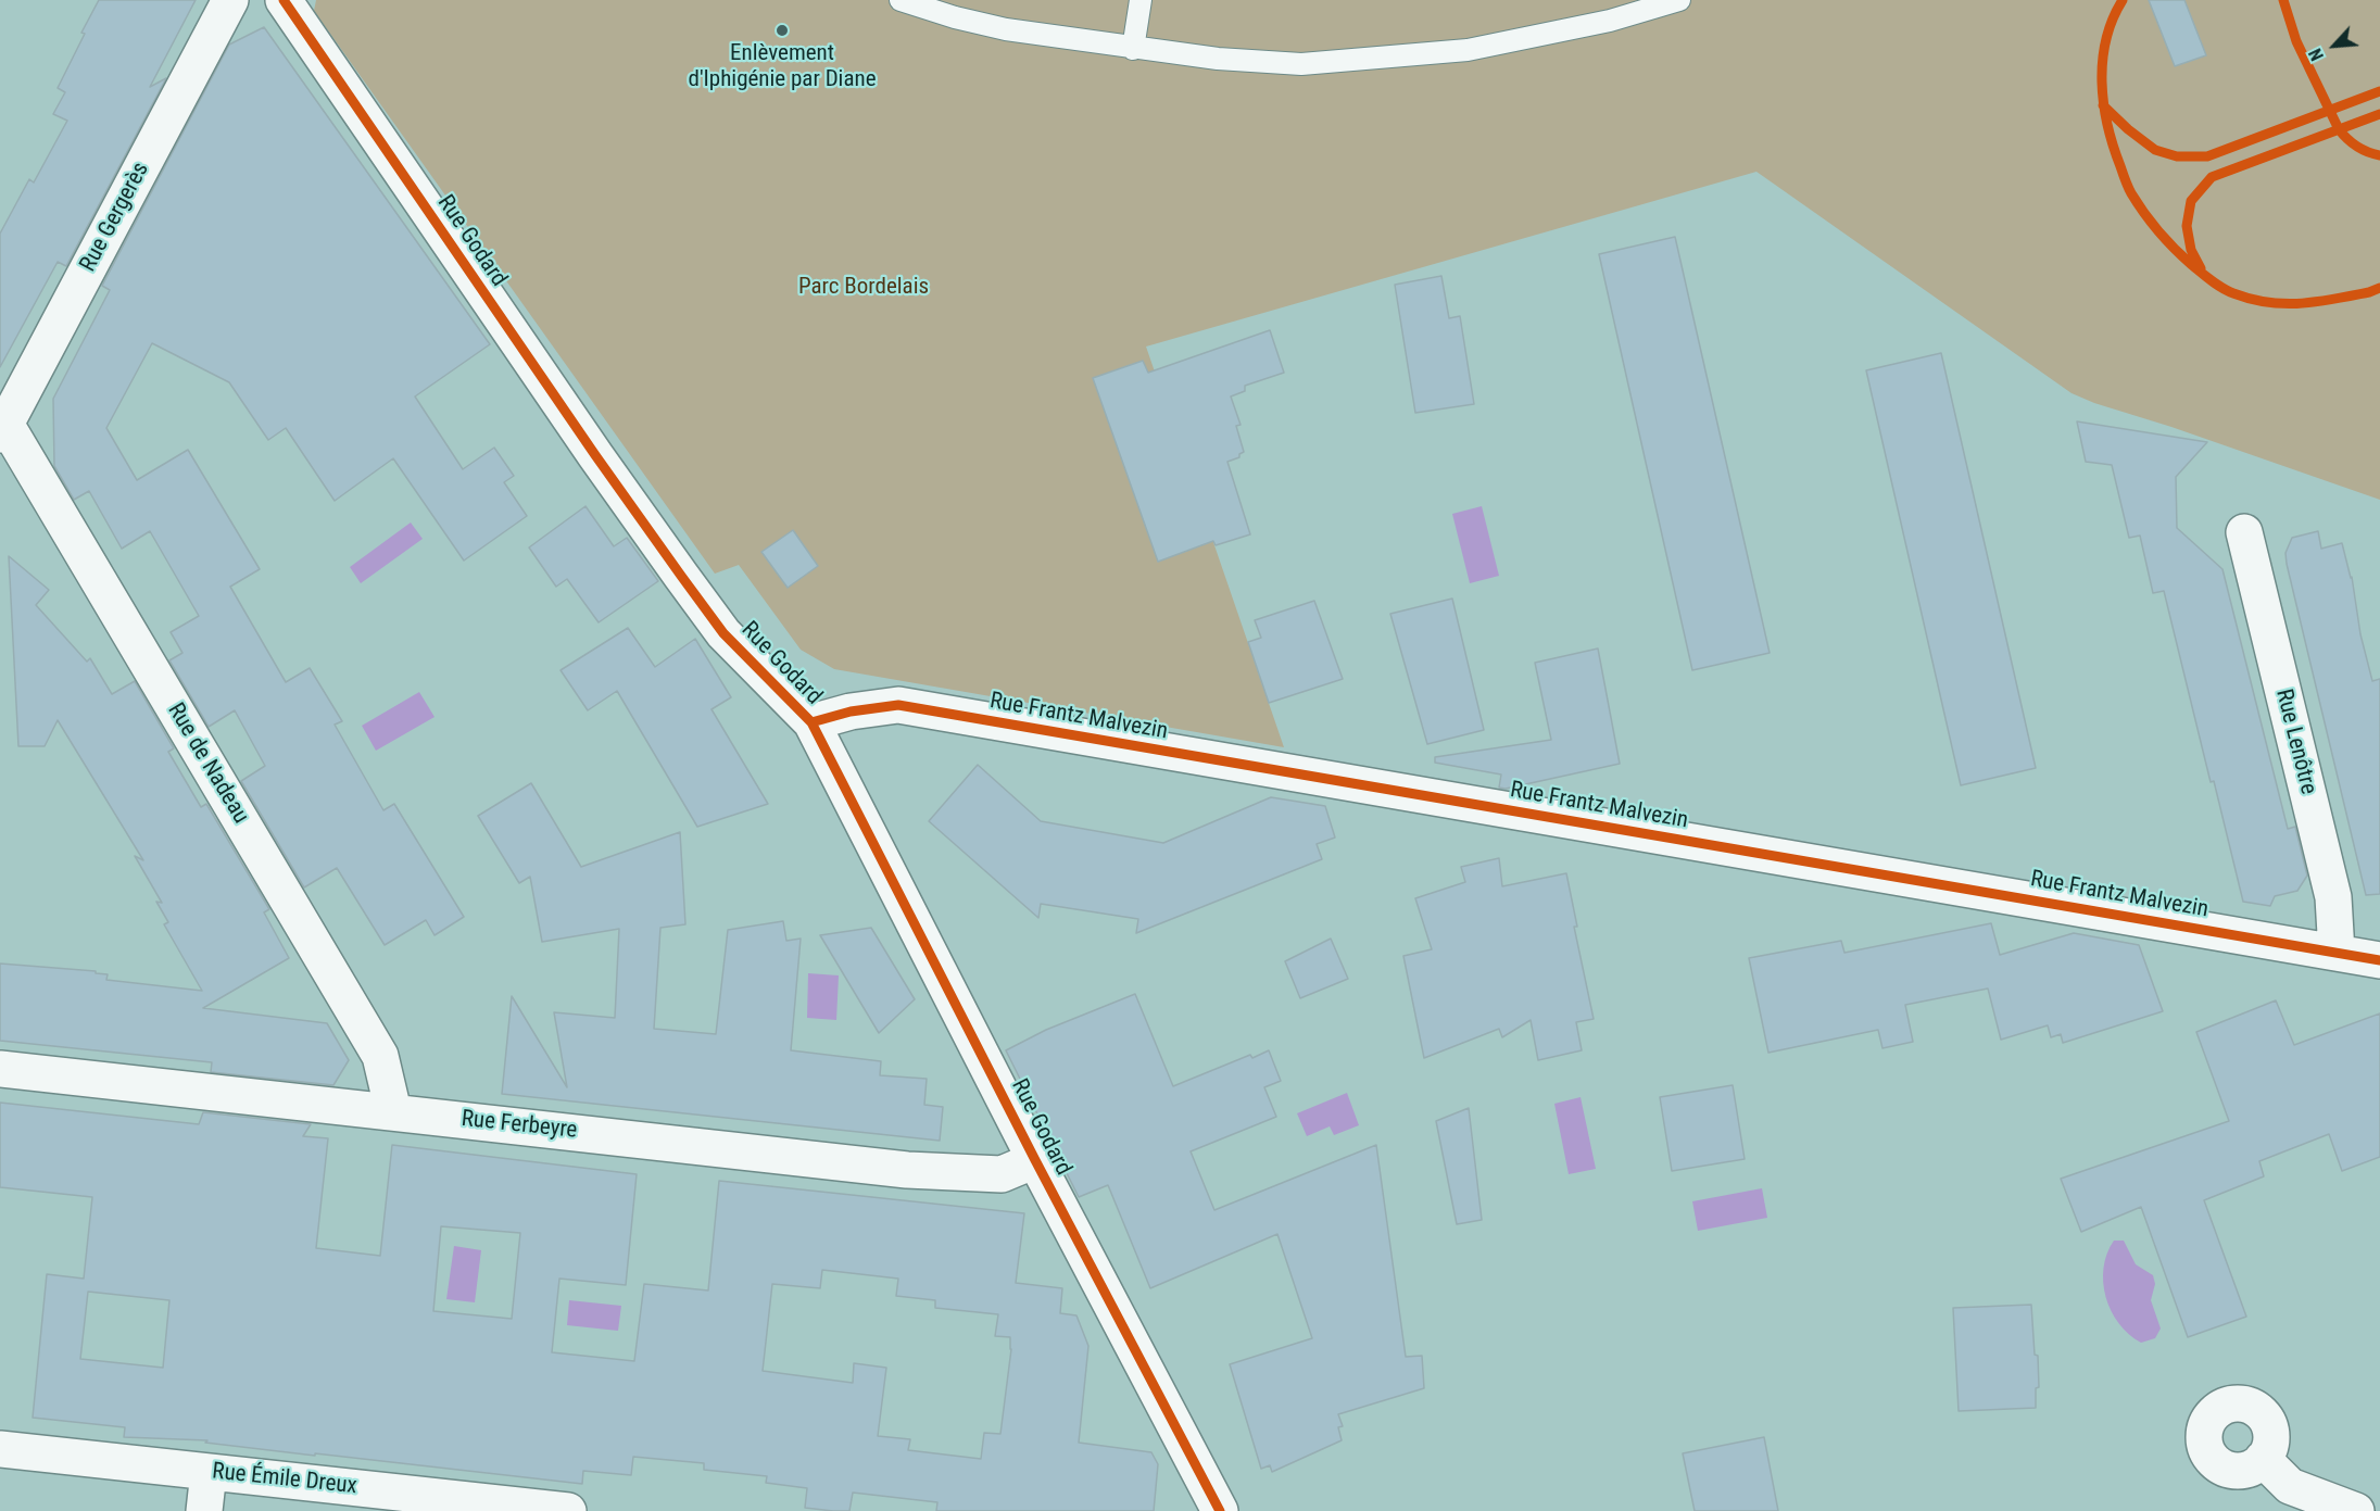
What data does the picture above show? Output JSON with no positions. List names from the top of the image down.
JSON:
{
  "streets": {
    "street": [
      "Rue Gergerès",
      "Rue Godard",
      "Rue Frantz Malvezin",
      "Rue Lenôtre",
      "Rue de Nadeau",
      "Rue Ferbeyre",
      "Rue Émile Dreux"
    ]
  },
  "crossings": [
    ["Rue Gergerès", "Rue de Nadeau"],
    ["Rue Godard", "Rue Frantz Malvezin"],
    ["Rue Godard", "Rue Ferbeyre"],
    ["Rue Frantz Malvezin", "Rue Lenôtre"],
    ["Rue de Nadeau", "Rue Ferbeyre"]
  ],
  "parks": ["Parc Bordelais"],
  "places": ["Enlèvement d'Iphigénie par Diane"],
  "north": "bottom left"
}
